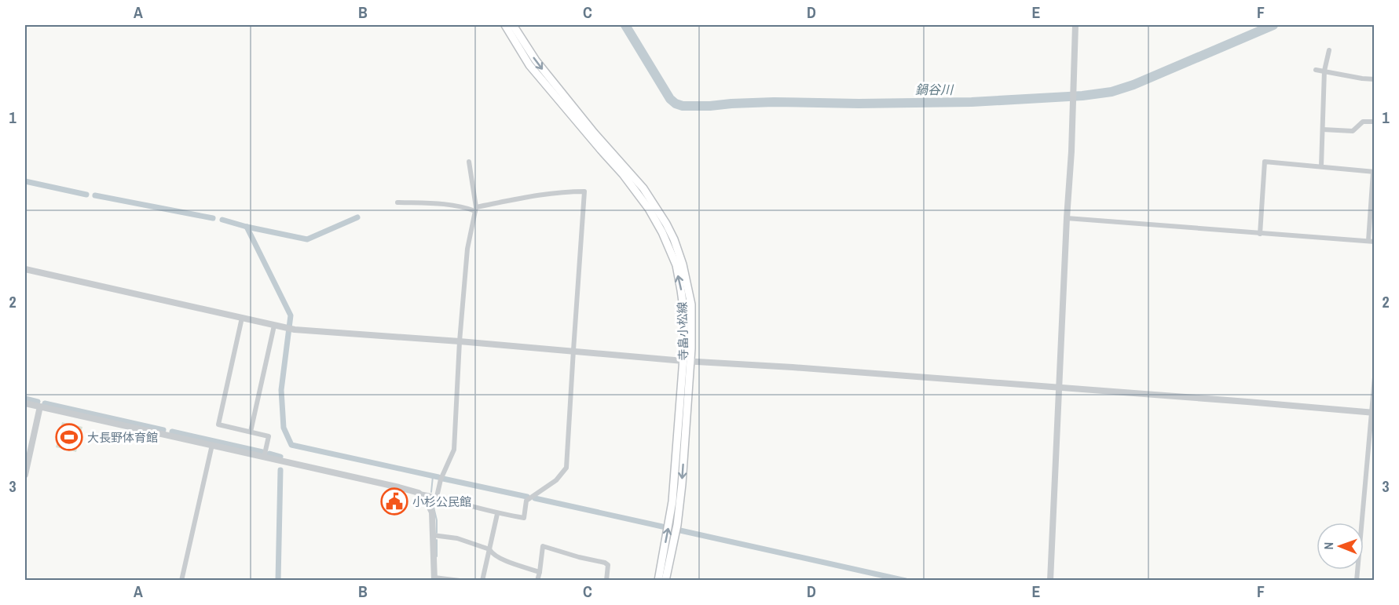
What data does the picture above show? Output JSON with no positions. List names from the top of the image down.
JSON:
{
  "streets": {
    "main road": ["寺畠小松線"]
  },
  "water": ["鍋谷川"],
  "places": {
    "sports": ["大長野体育館"],
    "public building": ["小杉公民館"]
  },
  "north": "left",
  "grid": {
    "columns": [
      "A",
      "B",
      "C",
      "D",
      "E",
      "F"
    ],
    "rows": ["1", "2", "3"]
  }
}
